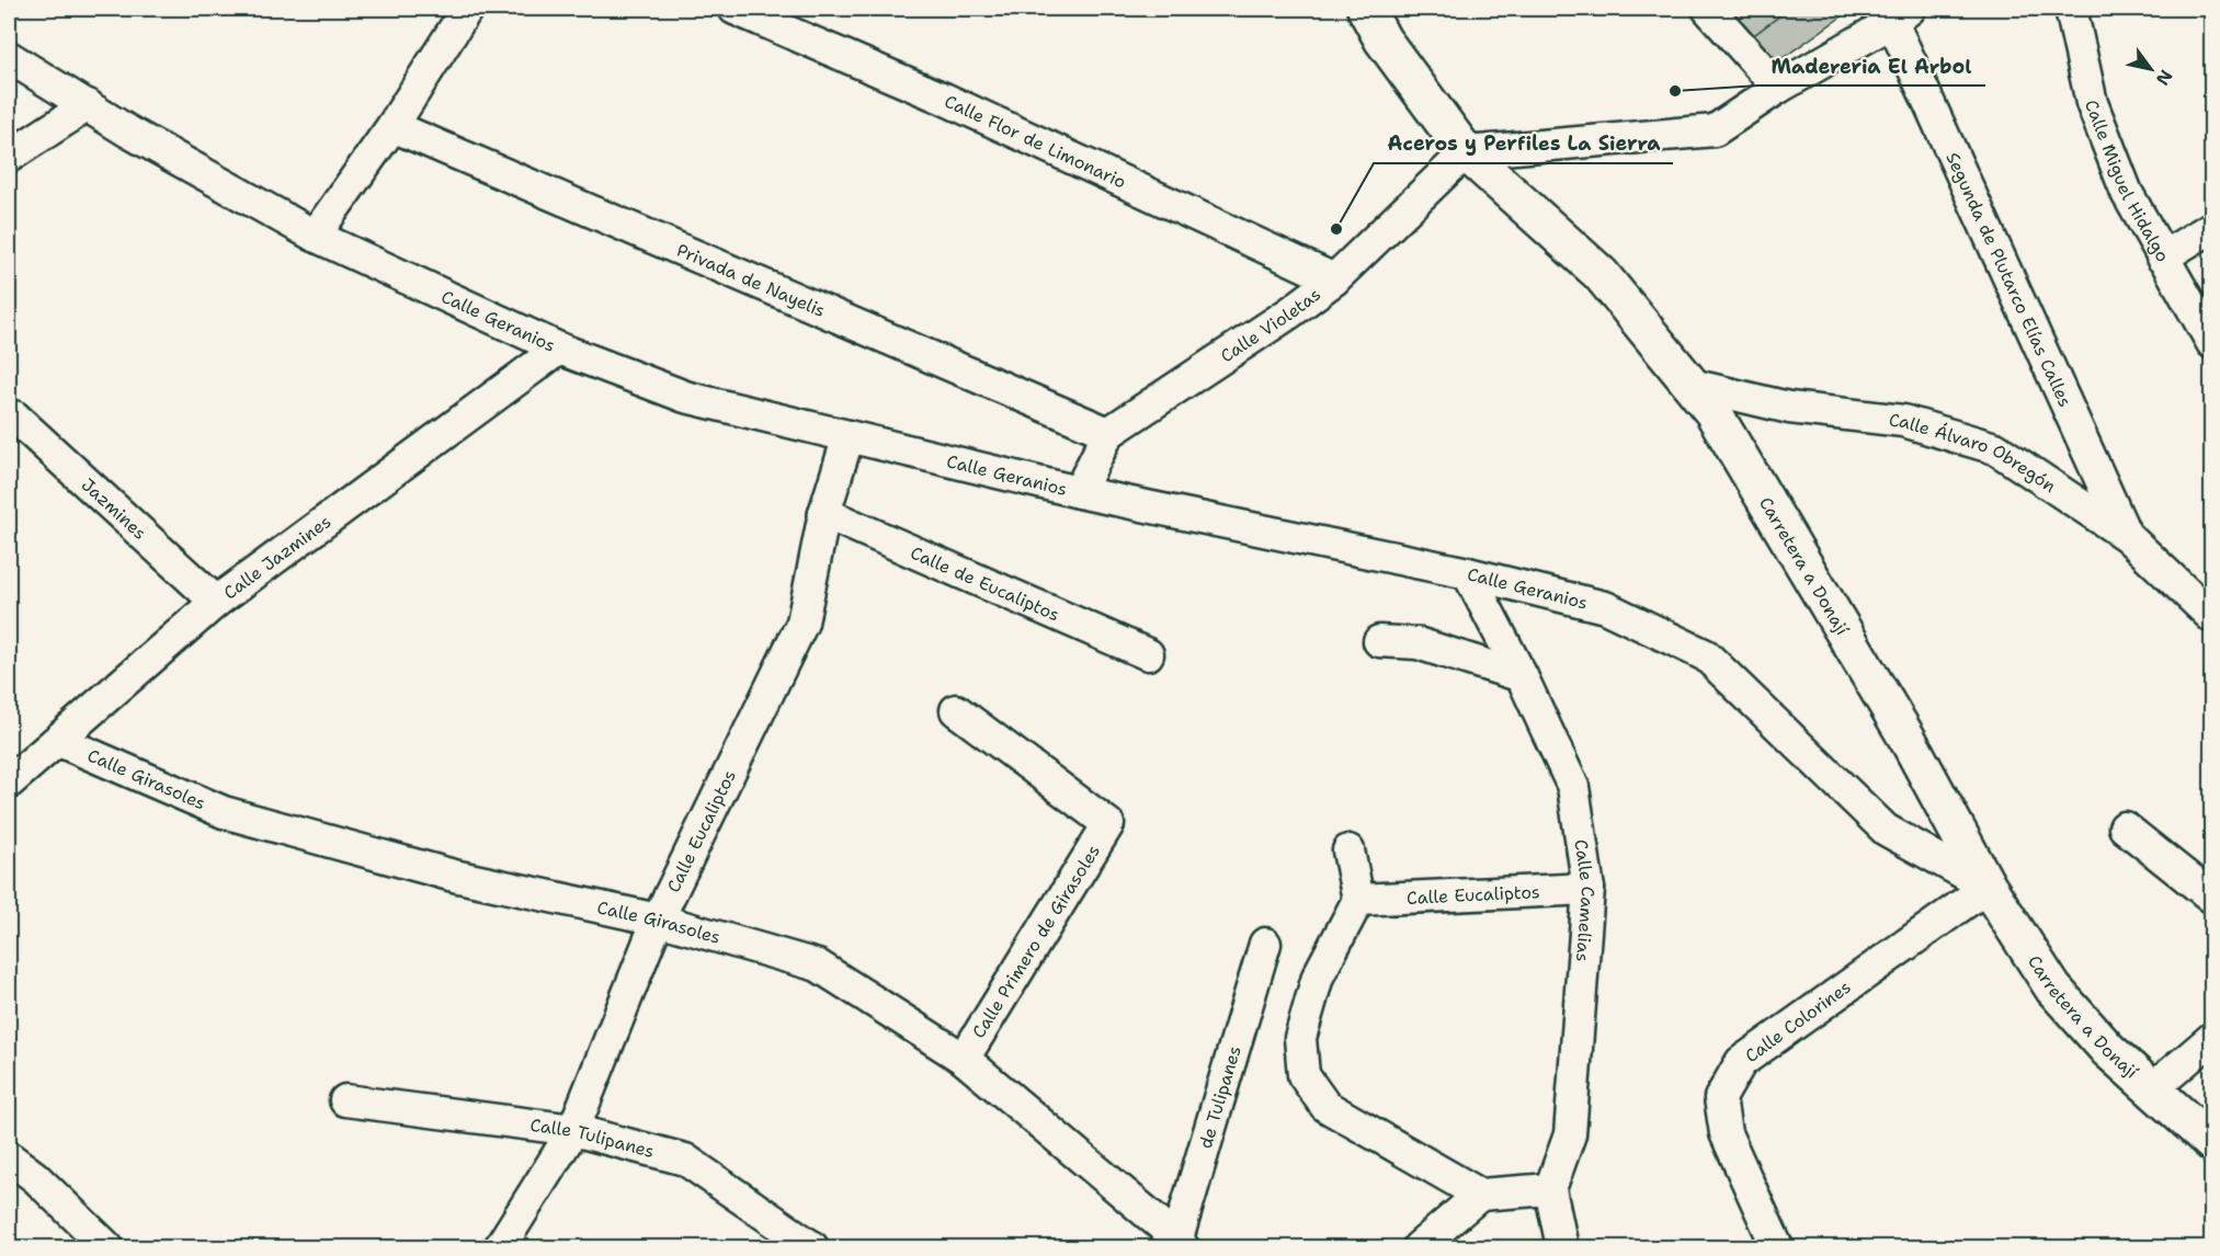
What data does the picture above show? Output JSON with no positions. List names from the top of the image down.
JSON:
{
  "streets": {
    "main road": ["Carretera a Donají"],
    "street": [
      "Calle Flor de Limonario",
      "Calle Miguel Hidalgo",
      "Segunda de Plutarco Elías Calles",
      "Privada de Nayelis",
      "Calle Geranios",
      "Calle Violetas",
      "Calle Álvaro Obregón",
      "Jazmines",
      "Calle Jazmines",
      "Calle de Eucaliptos",
      "Calle Girasoles",
      "Calle Eucaliptos",
      "Calle Camelias",
      "Calle Primero de Girasoles",
      "Calle Colorines",
      "de Tulipanes",
      "Calle Tulipanes"
    ]
  },
  "crossings": [
    ["Calle Flor de Limonario", "Calle Violetas"],
    ["Segunda de Plutarco Elías Calles", "Calle Álvaro Obregón"],
    ["Privada de Nayelis", "Calle Violetas"],
    ["Calle Geranios", "Calle Violetas"],
    ["Calle Geranios", "Calle Jazmines"],
    ["Calle Geranios", "Carretera a Donají"],
    ["Calle Geranios", "Calle Eucaliptos"],
    ["Calle Geranios", "Calle Camelias"],
    ["Calle Geranios", "Calle Colorines"],
    ["Calle Violetas", "Carretera a Donají"],
    ["Calle Álvaro Obregón", "Carretera a Donají"],
    ["Jazmines", "Calle Jazmines"],
    ["Calle Jazmines", "Calle Girasoles"],
    ["Carretera a Donají", "Calle Colorines"],
    ["Calle de Eucaliptos", "Calle Eucaliptos"],
    ["Calle Girasoles", "Calle Eucaliptos"],
    ["Calle Girasoles", "Calle Primero de Girasoles"],
    ["Calle Girasoles", "de Tulipanes"],
    ["Calle Eucaliptos", "Calle Camelias"],
    ["Calle Eucaliptos", "Calle Tulipanes"]
  ],
  "places": ["Madereria El Arbol", "Aceros y Perfiles La Sierra"],
  "north": "bottom right"
}
